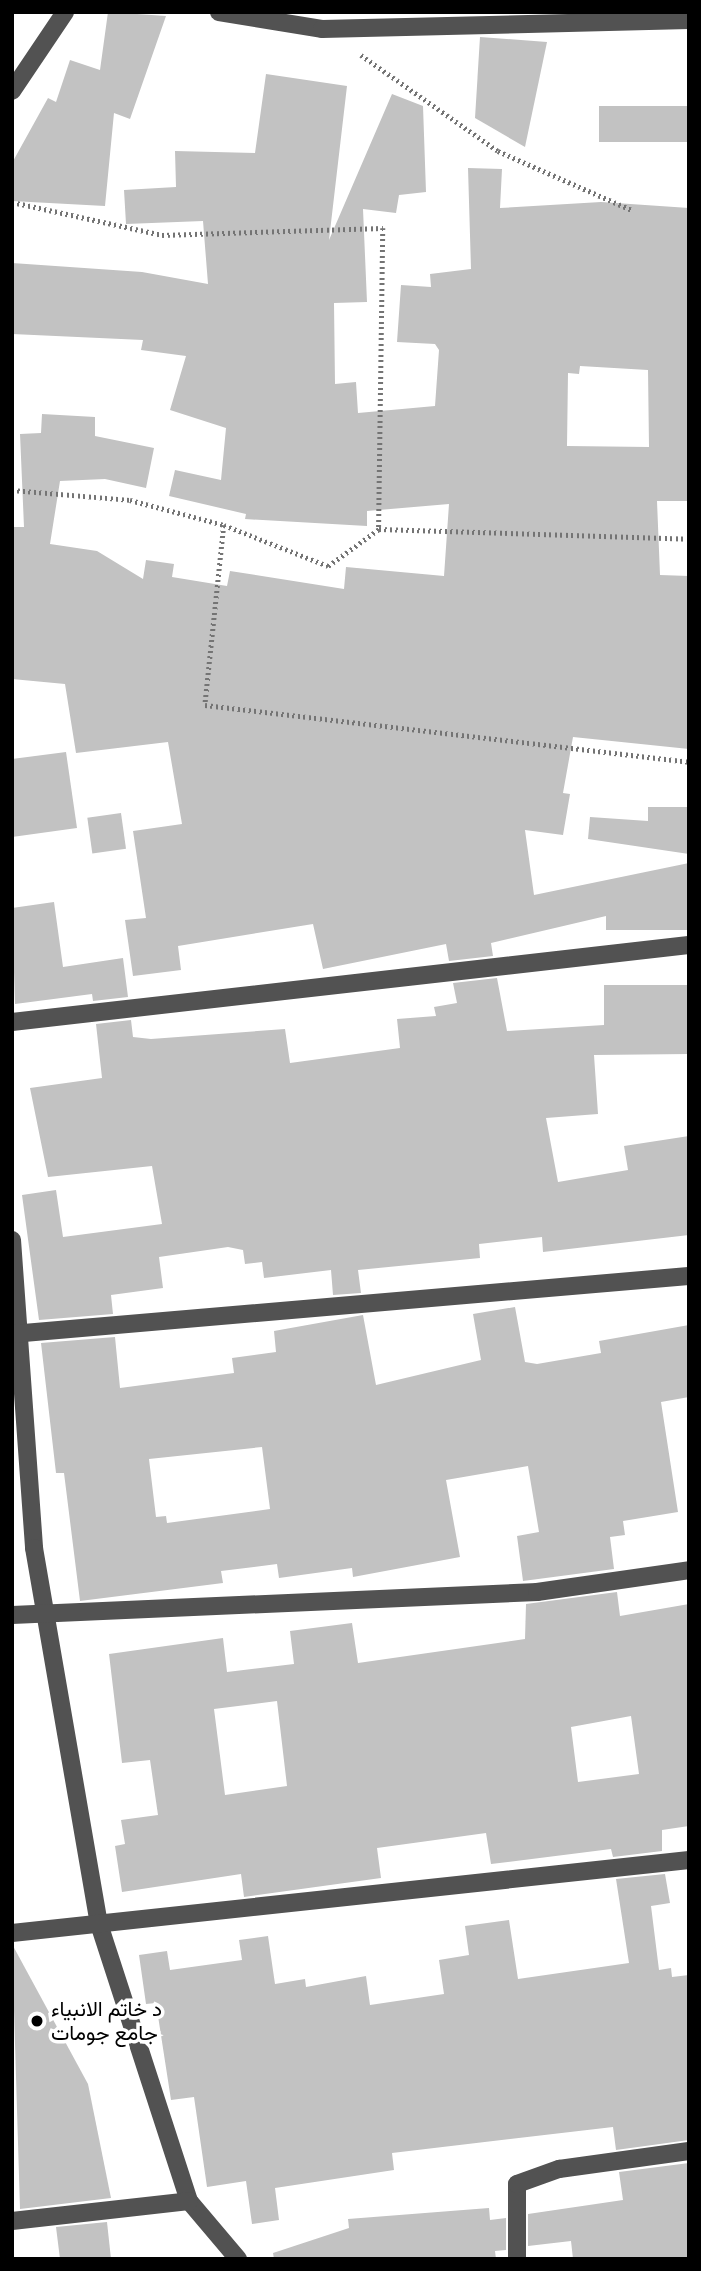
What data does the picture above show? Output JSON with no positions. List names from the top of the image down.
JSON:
{
  "places": ["د خاتم الانبیاء جامع جومات"]
}
